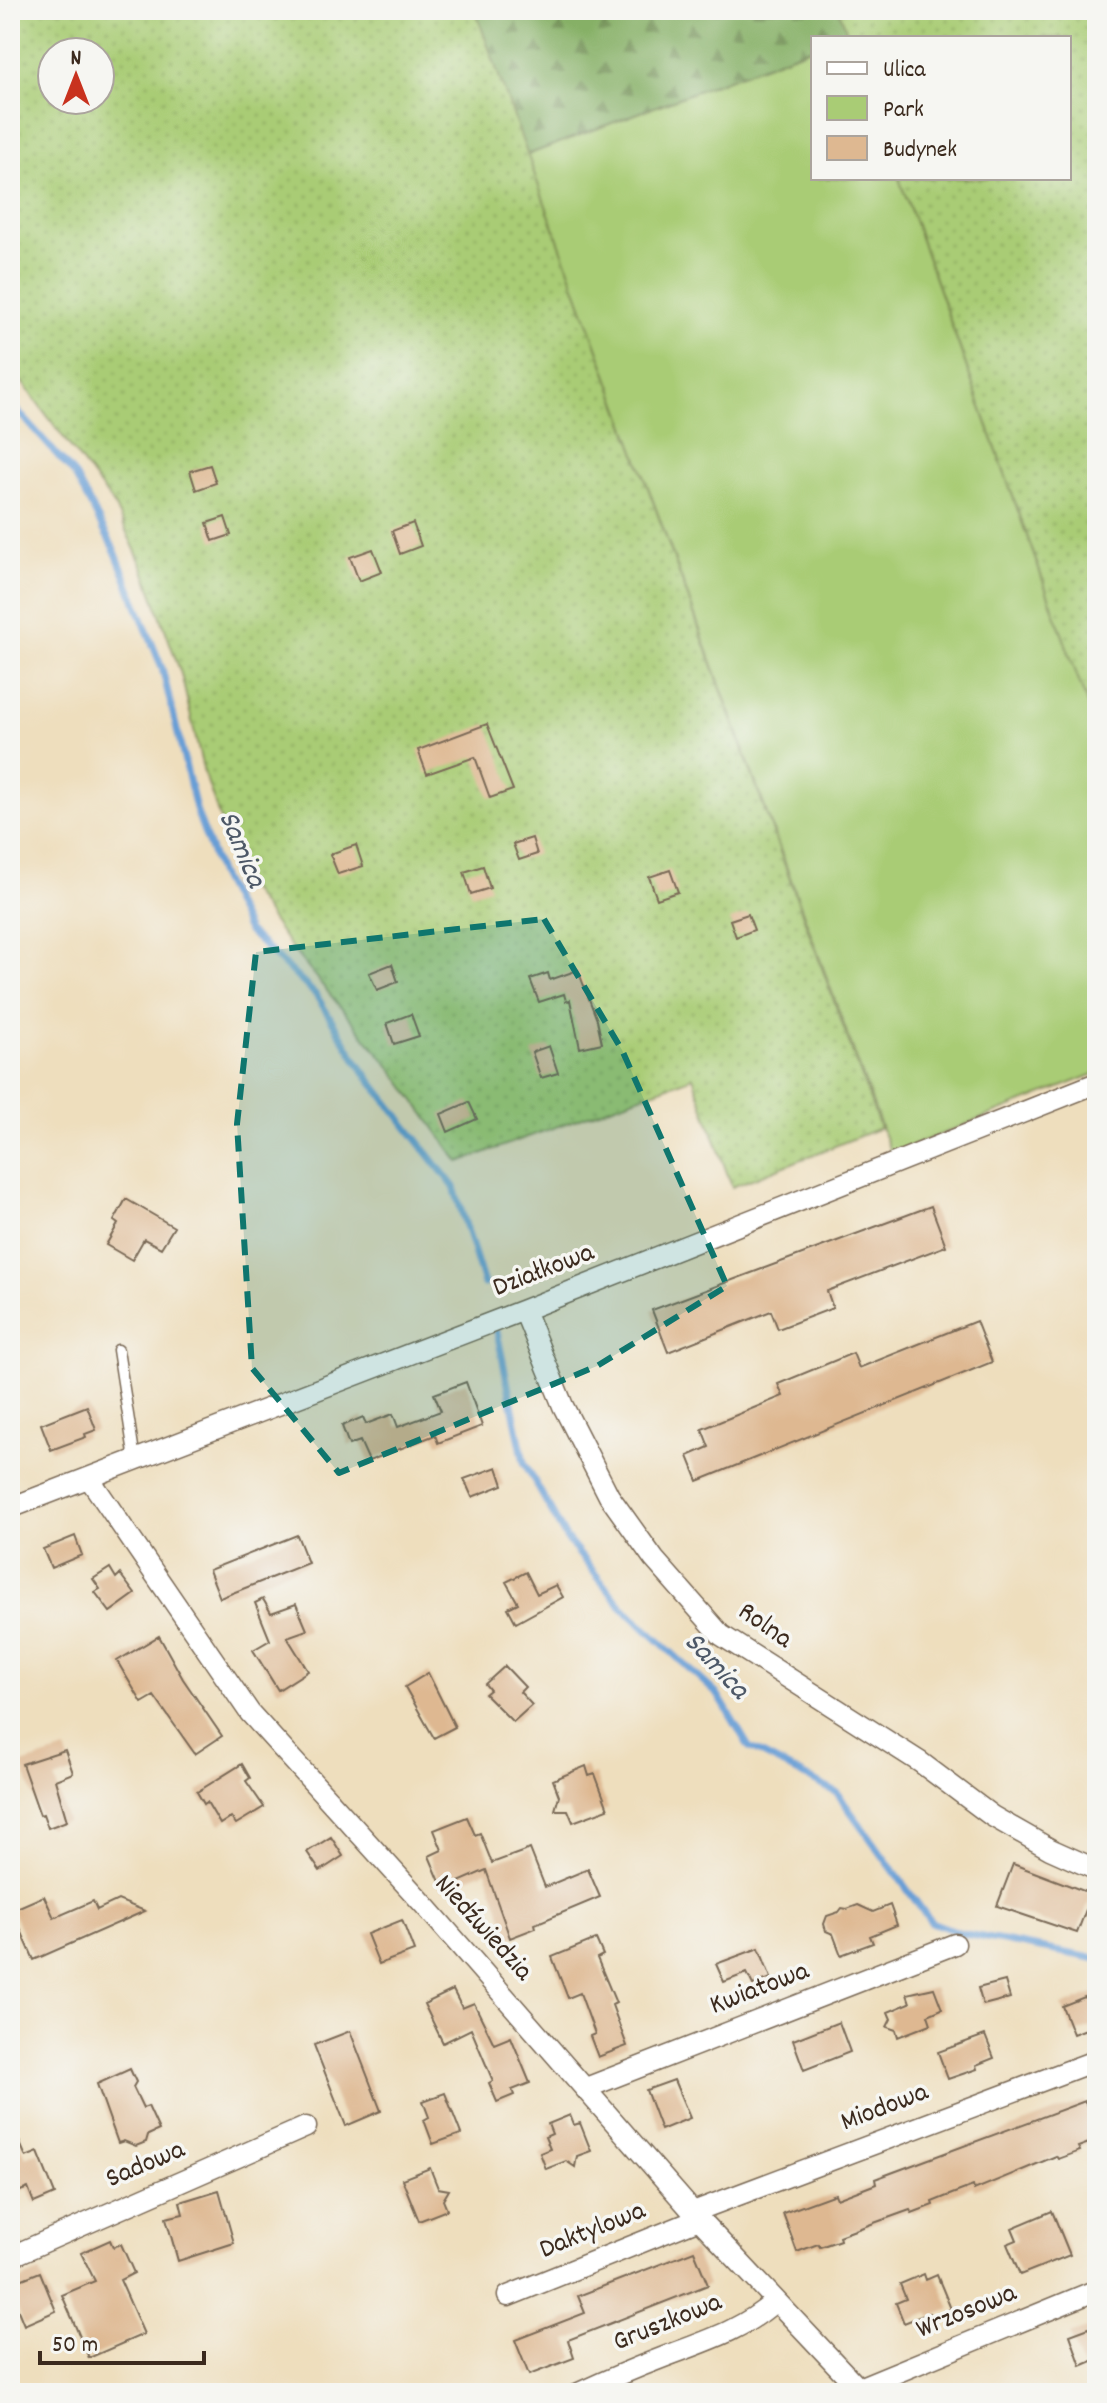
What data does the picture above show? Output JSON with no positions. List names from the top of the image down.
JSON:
{
  "streets": {
    "street": [
      "Działkowa",
      "Rolna",
      "Niedźwiedzia",
      "Kwiatowa",
      "Miodowa",
      "Sadowa",
      "Daktylowa",
      "Wrzosowa",
      "Gruszkowa"
    ]
  },
  "crossings": [
    ["Działkowa", "Rolna"],
    ["Działkowa", "Niedźwiedzia"],
    ["Niedźwiedzia", "Kwiatowa"],
    ["Niedźwiedzia", "Miodowa"],
    ["Niedźwiedzia", "Daktylowa"],
    ["Niedźwiedzia", "Wrzosowa"],
    ["Niedźwiedzia", "Gruszkowa"],
    ["Miodowa", "Daktylowa"]
  ],
  "water": ["Samica"],
  "legend": ["Ulica", "Park", "Budynek"],
  "scale_bar": "50 m",
  "north": "top"
}
